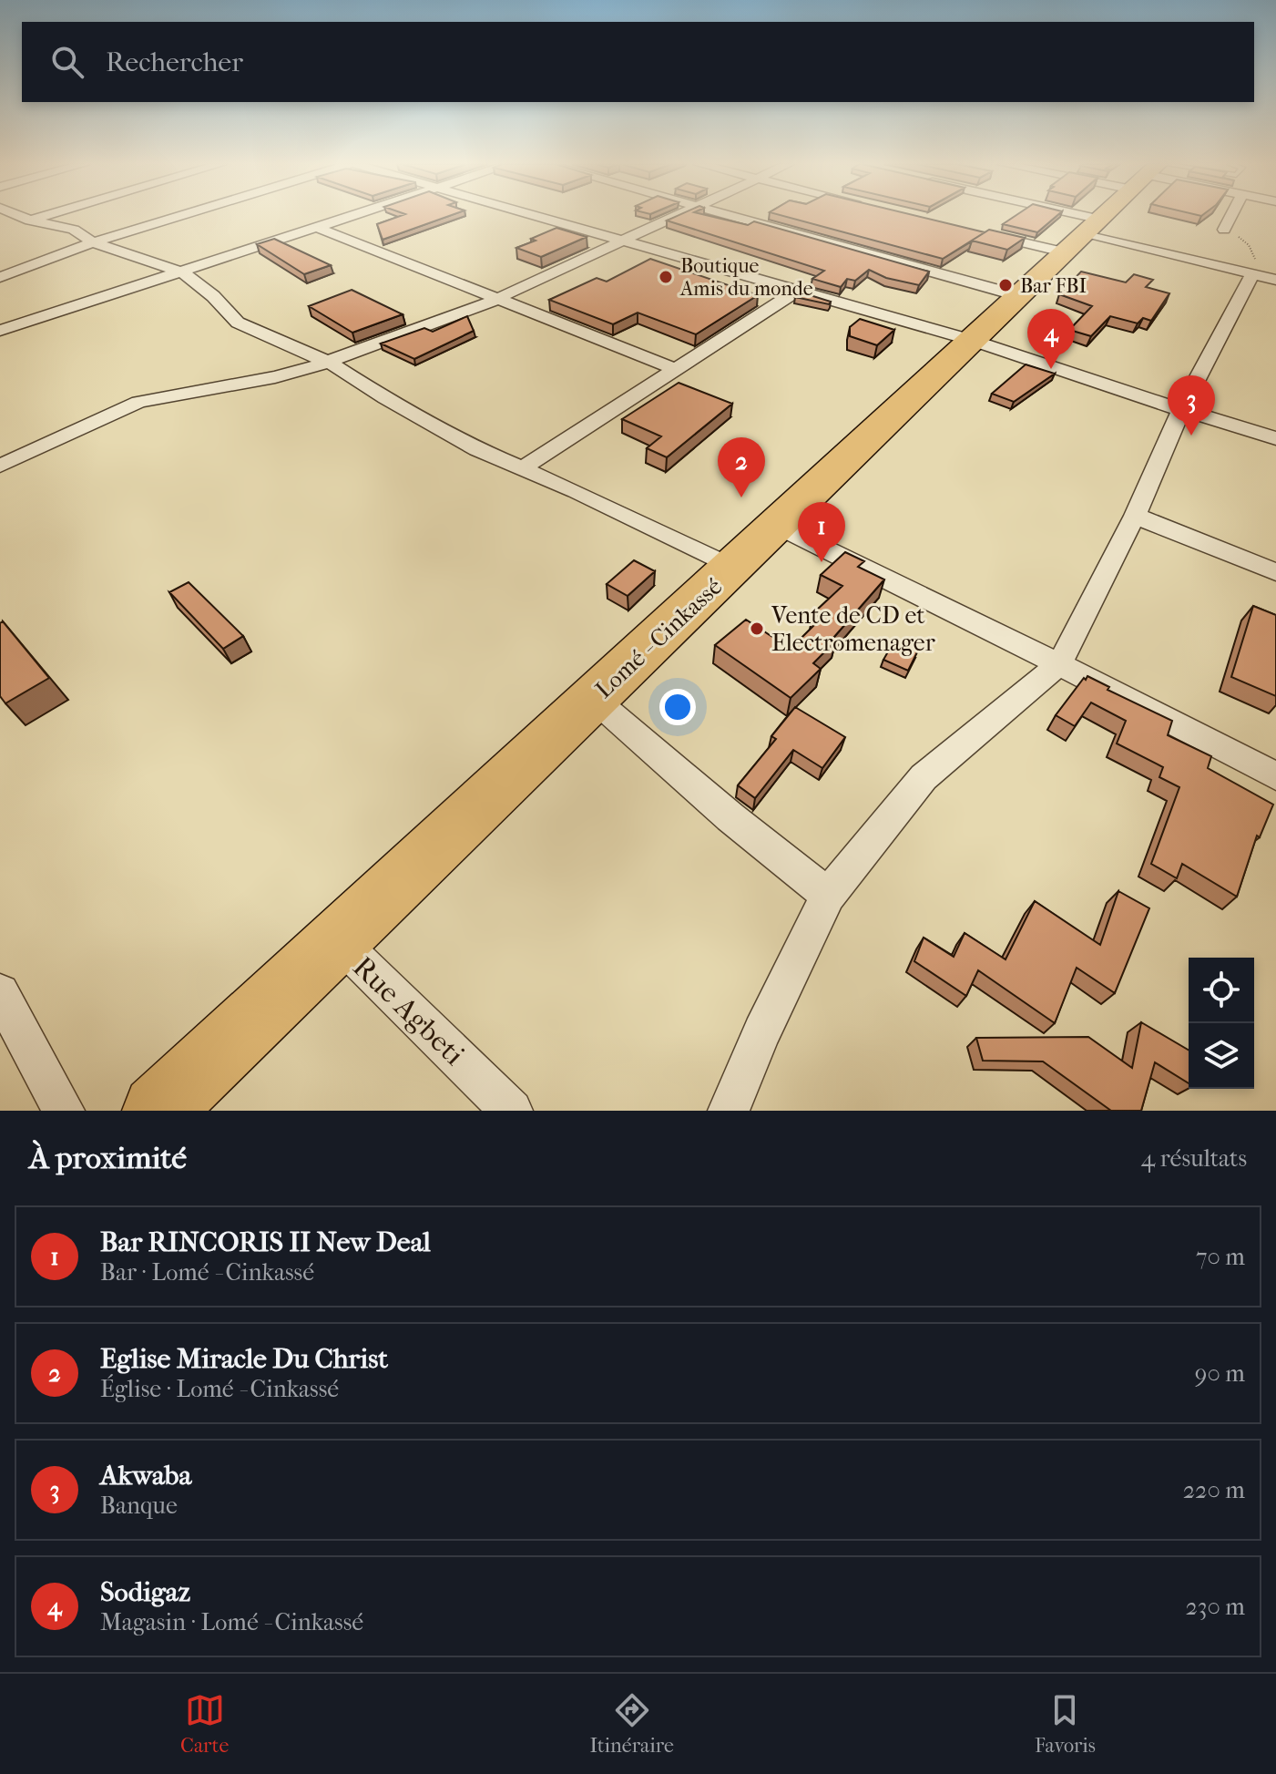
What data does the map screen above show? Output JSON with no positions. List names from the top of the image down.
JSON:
{
  "streets": {
    "highway": ["Lomé - Cinkassé"],
    "street": ["Rue Agbeti"]
  },
  "crossings": [
    ["Lomé - Cinkassé", "Rue Agbeti"]
  ],
  "places": ["Boutique Amis du monde", "Bar FBI", "Vente de CD et Electromenager"],
  "page": {
    "search": "Rechercher",
    "pins": [
      "4",
      "3",
      "2",
      "1"
    ],
    "heading": ["À proximité", "4 résultats"],
    "list": [
      {
        "mark": "1",
        "name": "Bar RINCORIS II New Deal",
        "note": "Bar · Lomé - Cinkassé",
        "value": "70 m"
      },
      {
        "mark": "2",
        "name": "Eglise Miracle Du Christ",
        "note": "Église · Lomé - Cinkassé",
        "value": "90 m"
      },
      {
        "mark": "3",
        "name": "Akwaba",
        "note": "Banque",
        "value": "220 m"
      },
      {
        "mark": "4",
        "name": "Sodigaz",
        "note": "Magasin · Lomé - Cinkassé",
        "value": "230 m"
      }
    ],
    "nav": ["Carte", "Itinéraire", "Favoris"]
  }
}
